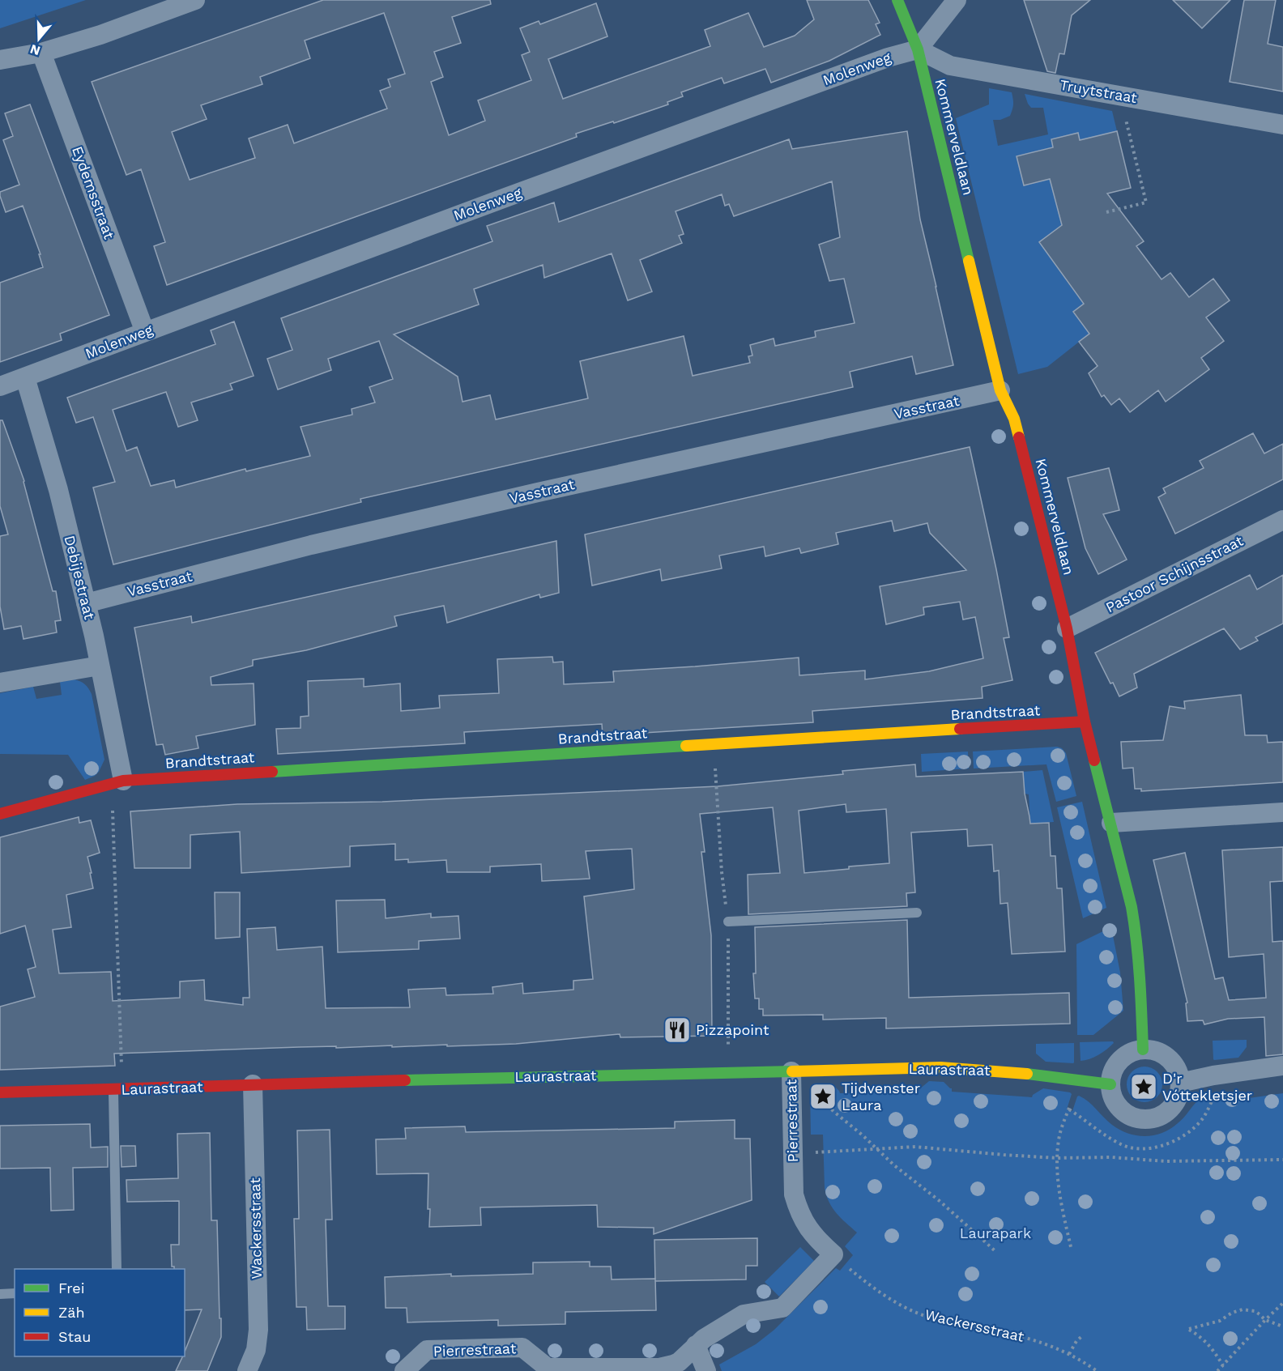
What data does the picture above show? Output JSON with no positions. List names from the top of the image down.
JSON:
{
  "streets": {
    "street": [
      "Molenweg",
      "Truytstraat",
      "Kommerveldlaan",
      "Eydemsstraat",
      "Vasstraat",
      "Pastoor Schijnsstraat",
      "Debijestraat",
      "Brandtstraat",
      "Laurastraat",
      "Pierrestraat",
      "Wackersstraat"
    ]
  },
  "crossings": [
    ["Molenweg", "Truytstraat"],
    ["Molenweg", "Kommerveldlaan"],
    ["Molenweg", "Eydemsstraat"],
    ["Molenweg", "Debijestraat"],
    ["Truytstraat", "Kommerveldlaan"],
    ["Kommerveldlaan", "Vasstraat"],
    ["Kommerveldlaan", "Pastoor Schijnsstraat"],
    ["Kommerveldlaan", "Brandtstraat"],
    ["Kommerveldlaan", "Laurastraat"],
    ["Vasstraat", "Debijestraat"],
    ["Debijestraat", "Brandtstraat"],
    ["Laurastraat", "Pierrestraat"],
    ["Laurastraat", "Wackersstraat"],
    ["Pierrestraat", "Wackersstraat"]
  ],
  "parks": ["Laurapark"],
  "places": {
    "restaurant": ["Pizzapoint"],
    "place": ["D'r Vóttekletsjer", "Tijdvenster Laura"]
  },
  "legend": ["Frei", "Zäh", "Stau"],
  "north": "bottom"
}
